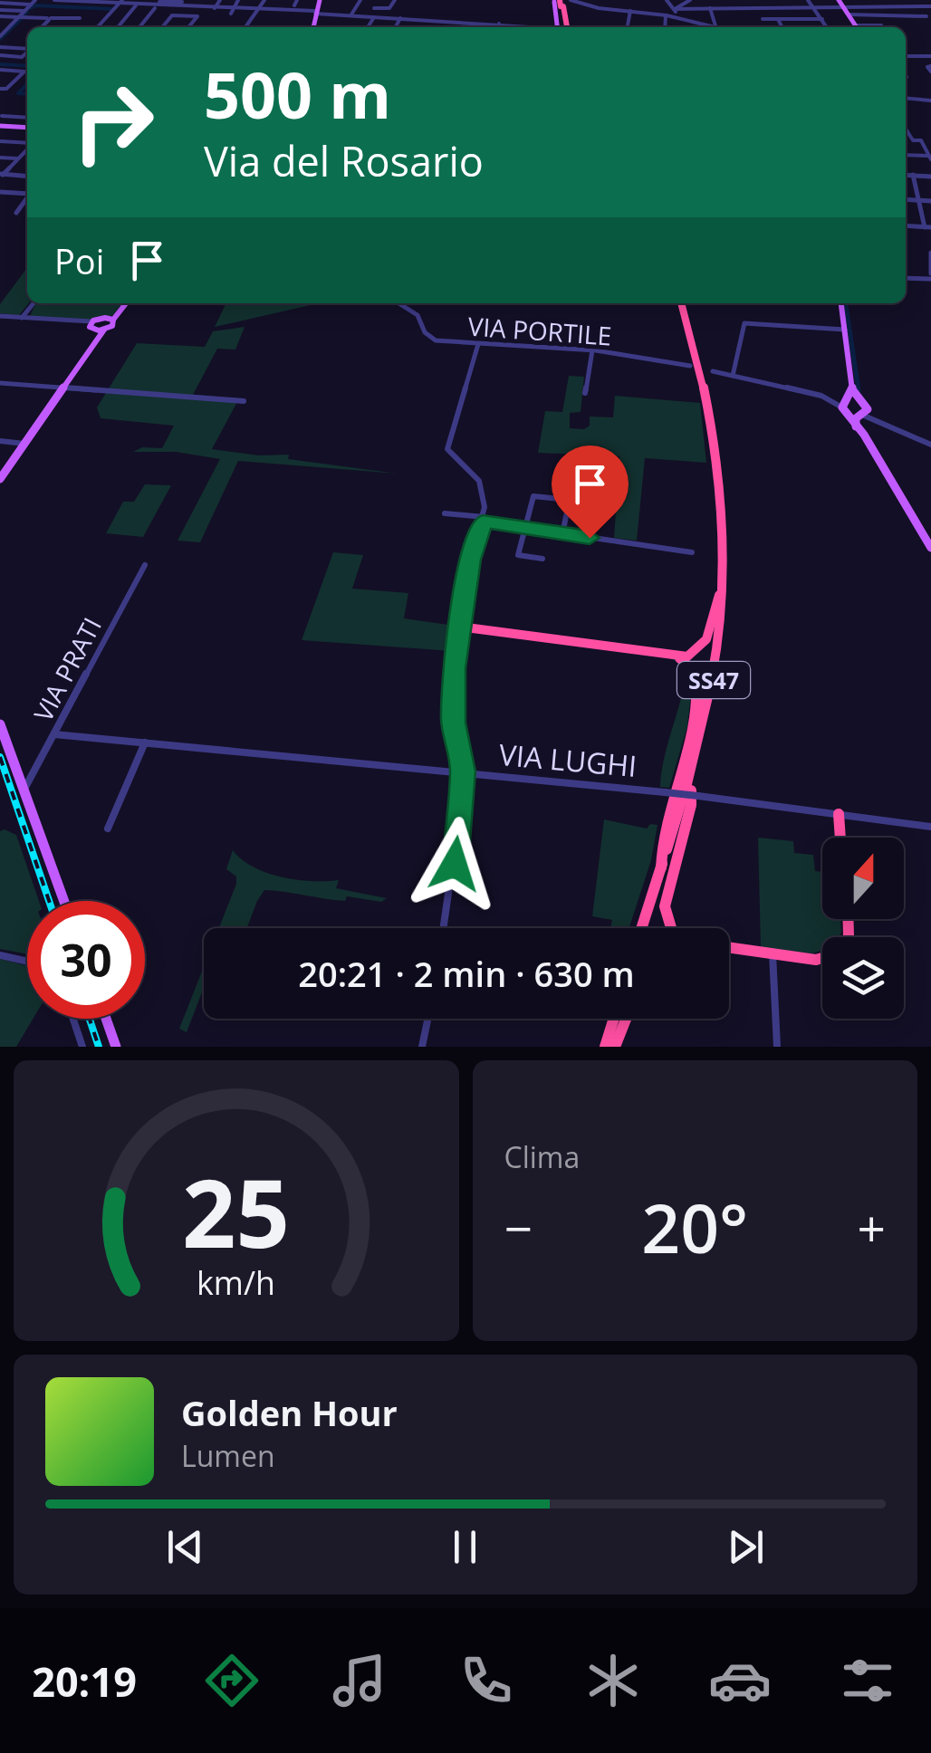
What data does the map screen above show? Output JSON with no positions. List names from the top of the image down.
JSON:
{
  "streets": {
    "highway": ["SS47"],
    "street": ["VIA PORTILE", "VIA PRATI", "VIA LUGHI"]
  },
  "crossings": [
    ["VIA PRATI", "VIA LUGHI"]
  ],
  "north": "top",
  "page": {
    "turn": ["500 m", "Via del Rosario"],
    "then": "Poi",
    "limit": "30",
    "trip": "20:21 · 2 min · 630 m",
    "tile": "Clima",
    "heat": ["−", "20°", "+"],
    "song": ["Golden Hour", "Lumen"],
    "tabs": "20:19",
    "gauge": ["25", "km/h"]
  }
}
